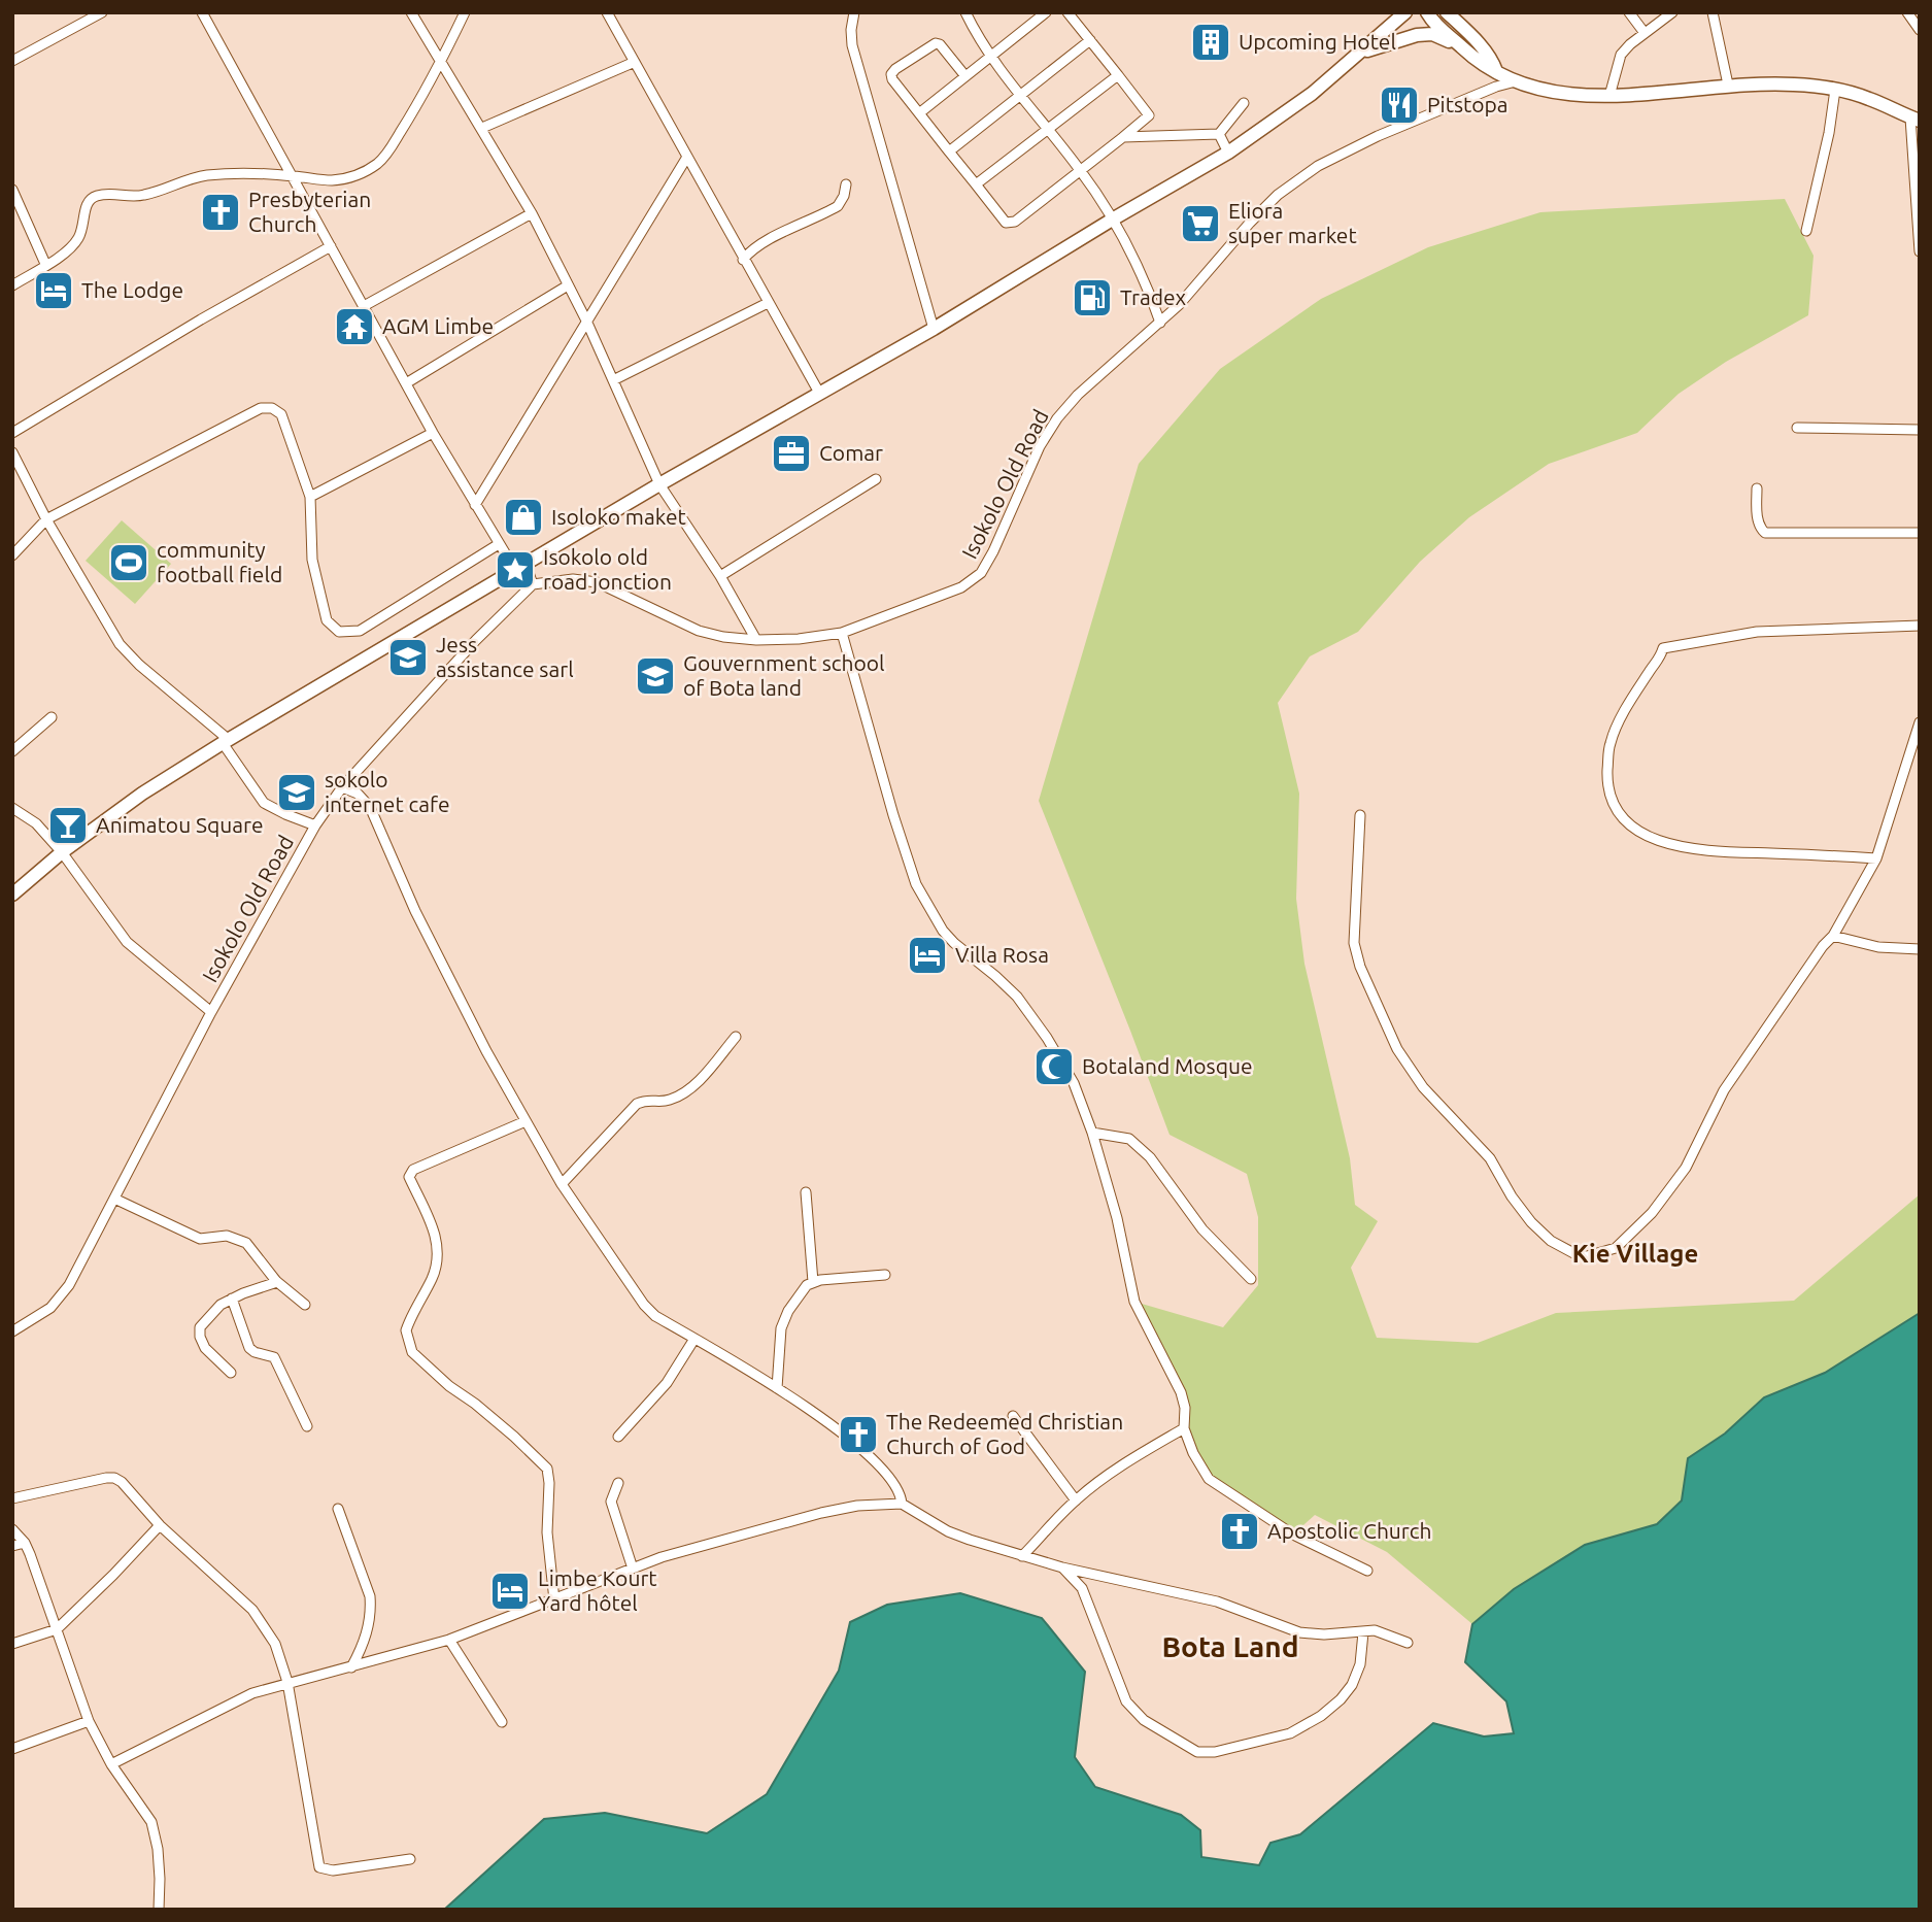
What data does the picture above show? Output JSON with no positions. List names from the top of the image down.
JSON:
{
  "streets": {
    "street": ["Isokolo Old Road"]
  },
  "districts": ["Kie Village", "Bota Land"],
  "places": {
    "building": ["Upcoming Hotel"],
    "restaurant": ["Pitstopa"],
    "church": ["Presbyterian Church", "The Redeemed Christian Church of God", "Apostolic Church"],
    "supermarket": ["Eliora super market"],
    "hotel": ["The Lodge", "Villa Rosa", "Limbe Kourt Yard hôtel"],
    "fuel station": ["Tradex"],
    "temple": ["AGM Limbe"],
    "office": ["Comar"],
    "shop": ["Isoloko maket"],
    "sports": ["community football field"],
    "place": ["Isokolo old road jonction"],
    "school or university": ["Jess assistance sarl", "Gouvernment school of Bota land", "sokolo internet cafe"],
    "bar": ["Animatou Square"],
    "mosque": ["Botaland Mosque"]
  }
}
